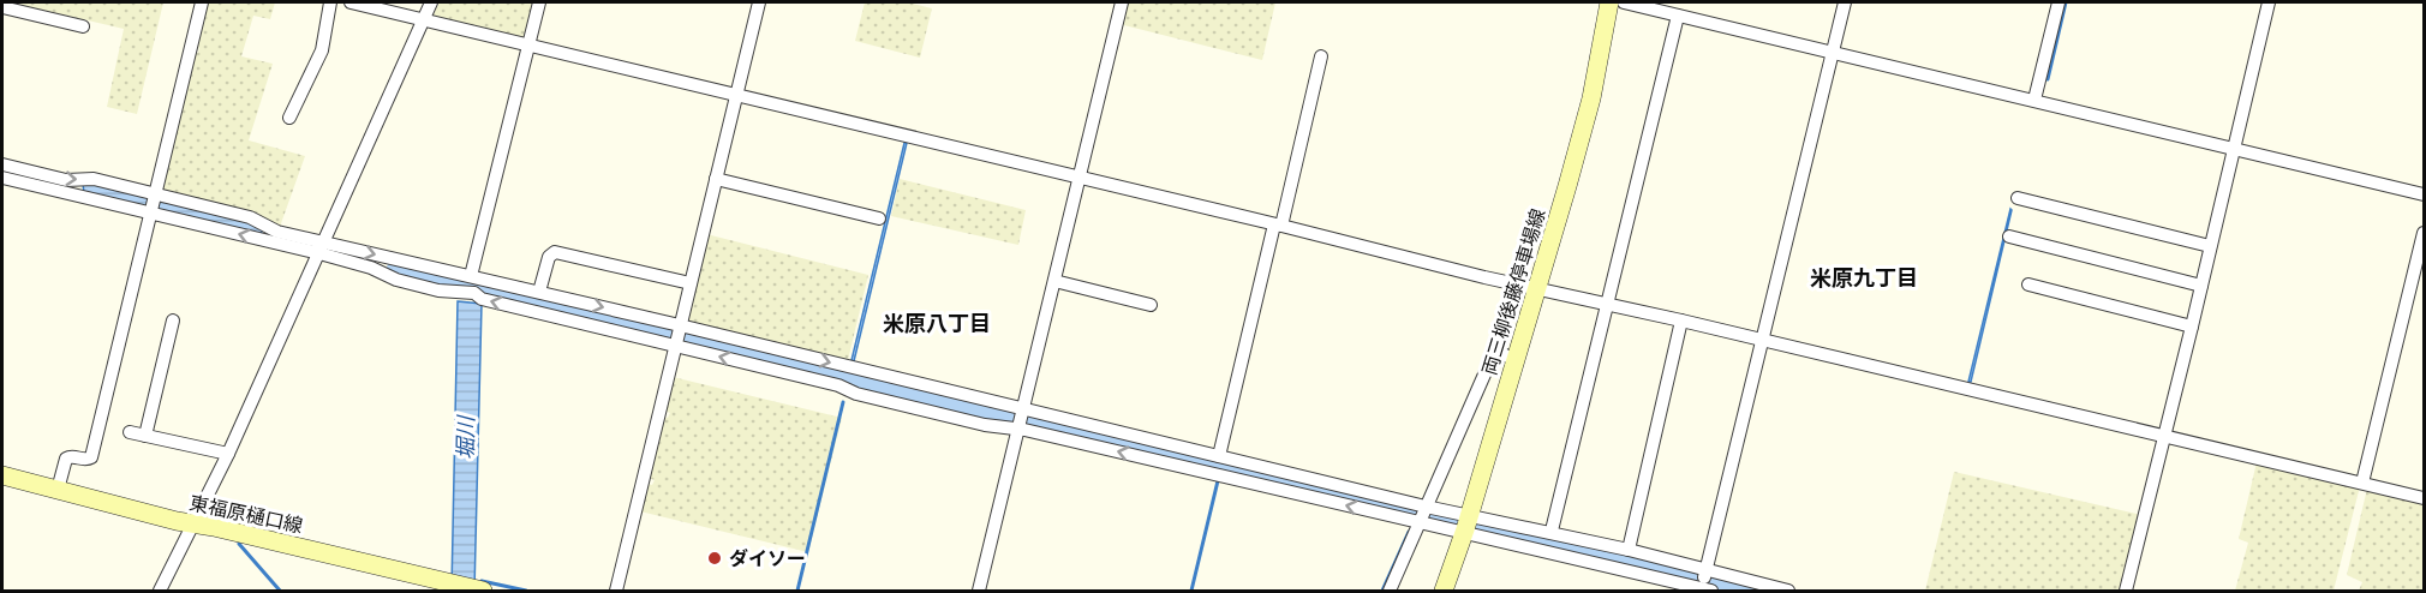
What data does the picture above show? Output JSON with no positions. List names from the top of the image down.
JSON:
{
  "streets": {
    "main road": ["両三柳後藤停車場線", "東福原樋口線"]
  },
  "districts": ["米原九丁目", "米原八丁目"],
  "water": ["堀川"],
  "places": ["ダイソー"]
}
